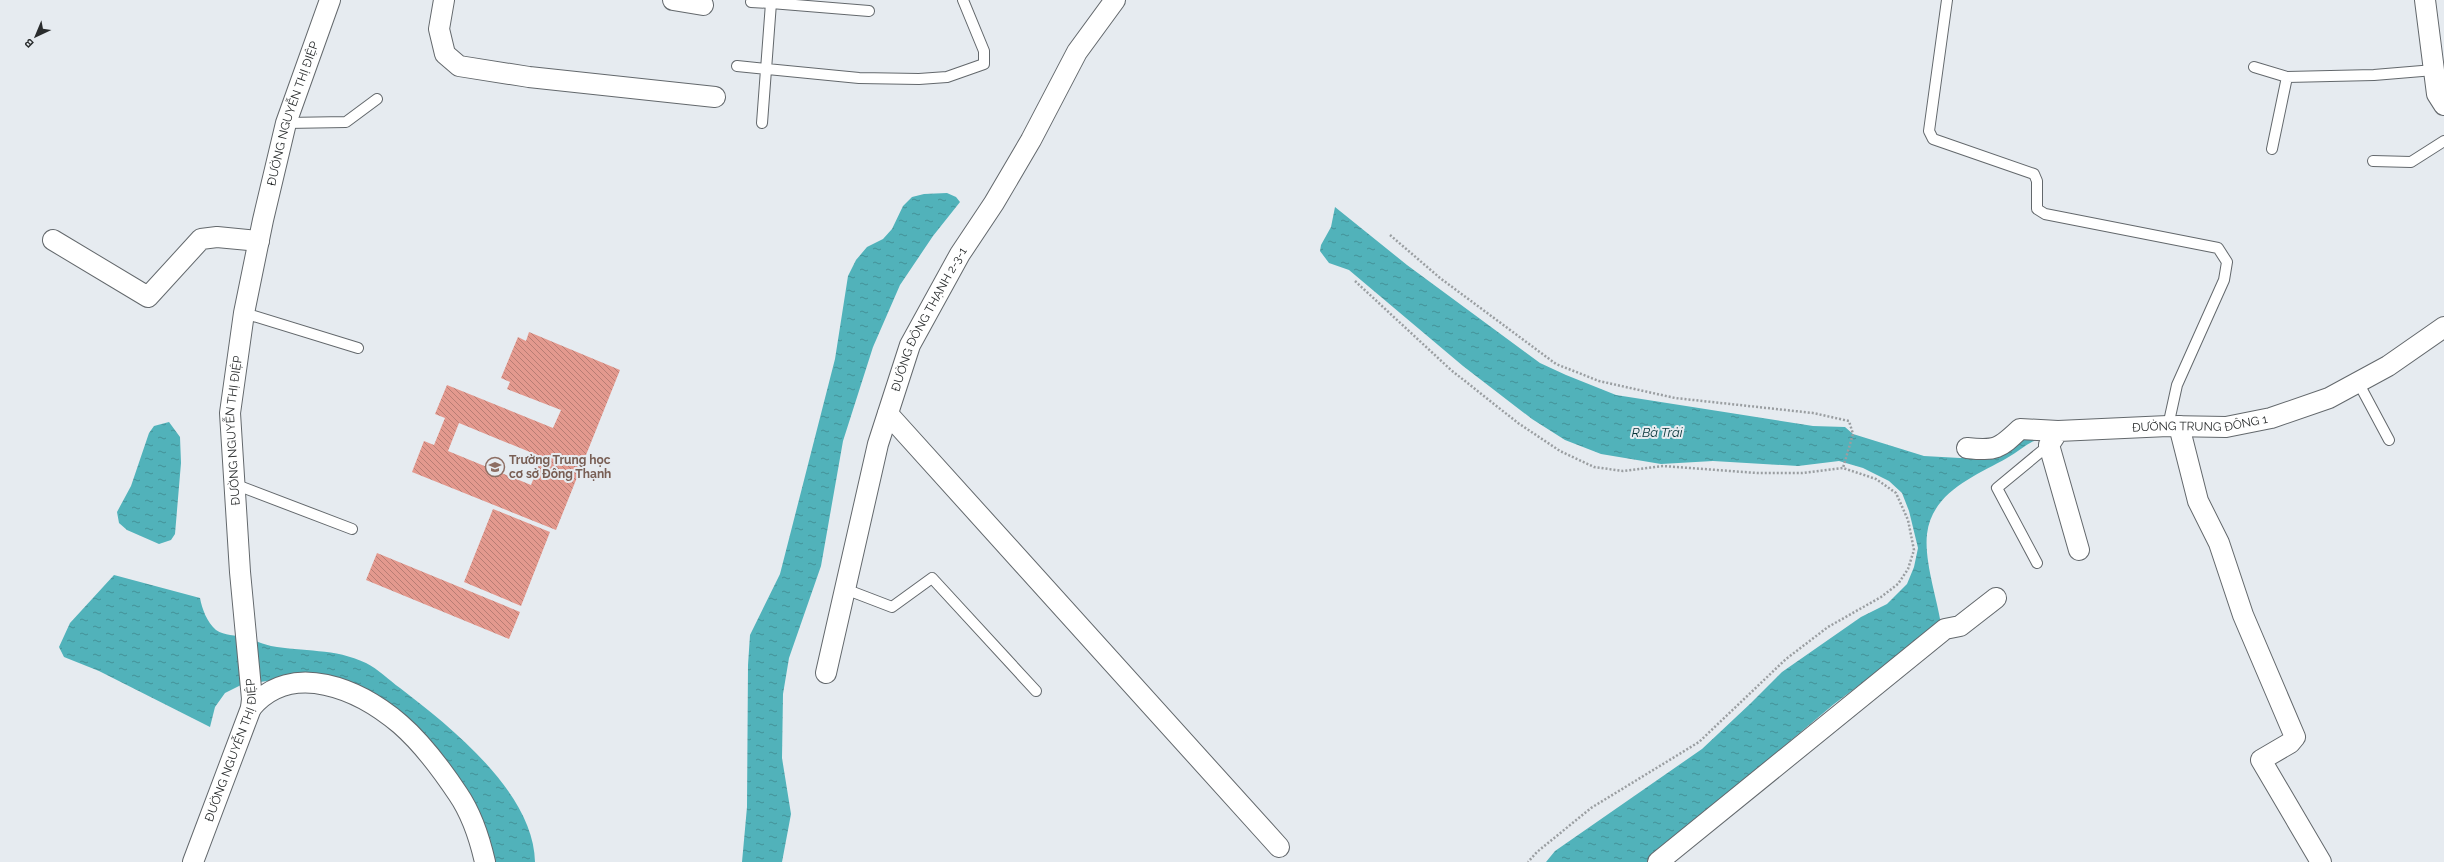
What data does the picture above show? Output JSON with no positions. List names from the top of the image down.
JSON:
{
  "streets": {
    "street": ["ĐƯỜNG NGUYỄN THỊ ĐIỆP", "ĐƯỜNG ĐÔNG THẠNH 2-3-1", "ĐƯỜNG TRUNG ĐÔNG 1"]
  },
  "water": ["R.Bà Trải"],
  "places": {
    "school or university": ["Trường Trung học cơ sở Đông Thạnh"]
  },
  "north": "bottom left"
}
